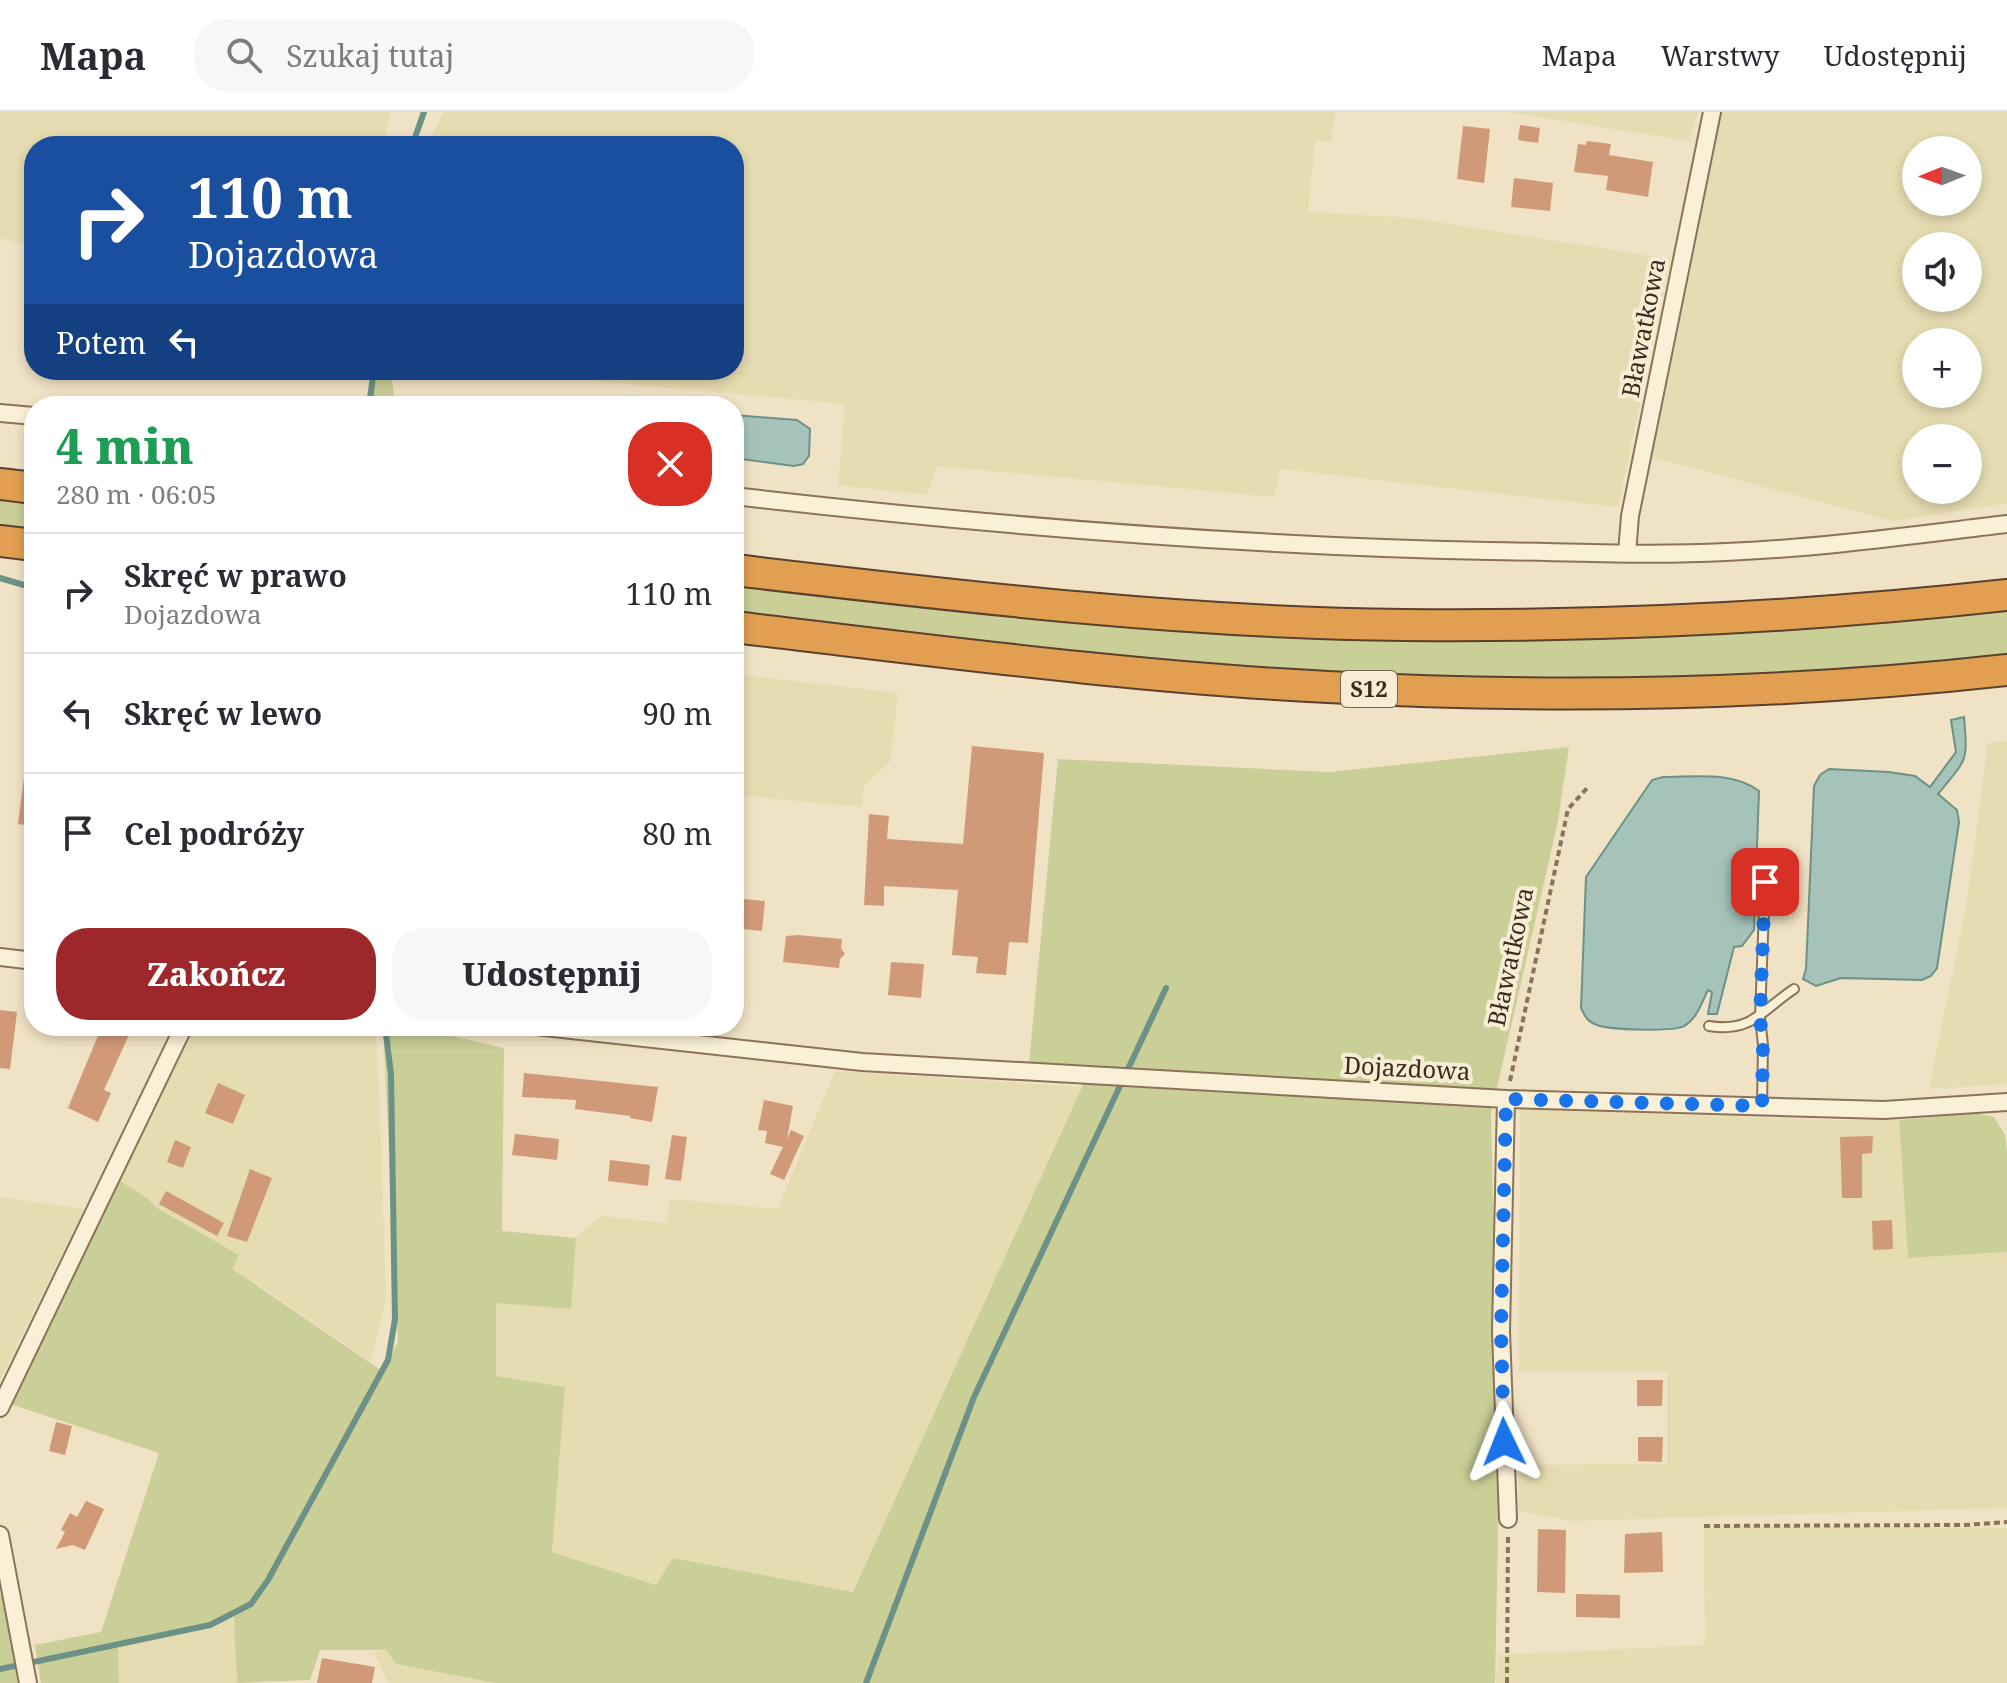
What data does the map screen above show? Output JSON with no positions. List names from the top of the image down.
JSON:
{
  "streets": {
    "highway": ["S12"],
    "street": ["Bławatkowa", "Dojazdowa"]
  },
  "crossings": [
    ["Bławatkowa", "Dojazdowa"]
  ],
  "north": "left",
  "page": {
    "header": "Mapa",
    "search": "Szukaj tutaj",
    "nav": ["Mapa", "Warstwy", "Udostępnij"],
    "map_buttons": ["+", "−"],
    "turn": ["110 m", "Dojazdowa"],
    "then": "Potem",
    "heading": ["4 min", "280 m · 06:05"],
    "list": [
      {
        "name": "Skręć w prawo",
        "note": "Dojazdowa",
        "value": "110 m"
      },
      {
        "name": "Skręć w lewo",
        "value": "90 m"
      },
      {
        "name": "Cel podróży",
        "value": "80 m"
      }
    ],
    "buttons": ["Zakończ", "Udostępnij"]
  }
}
